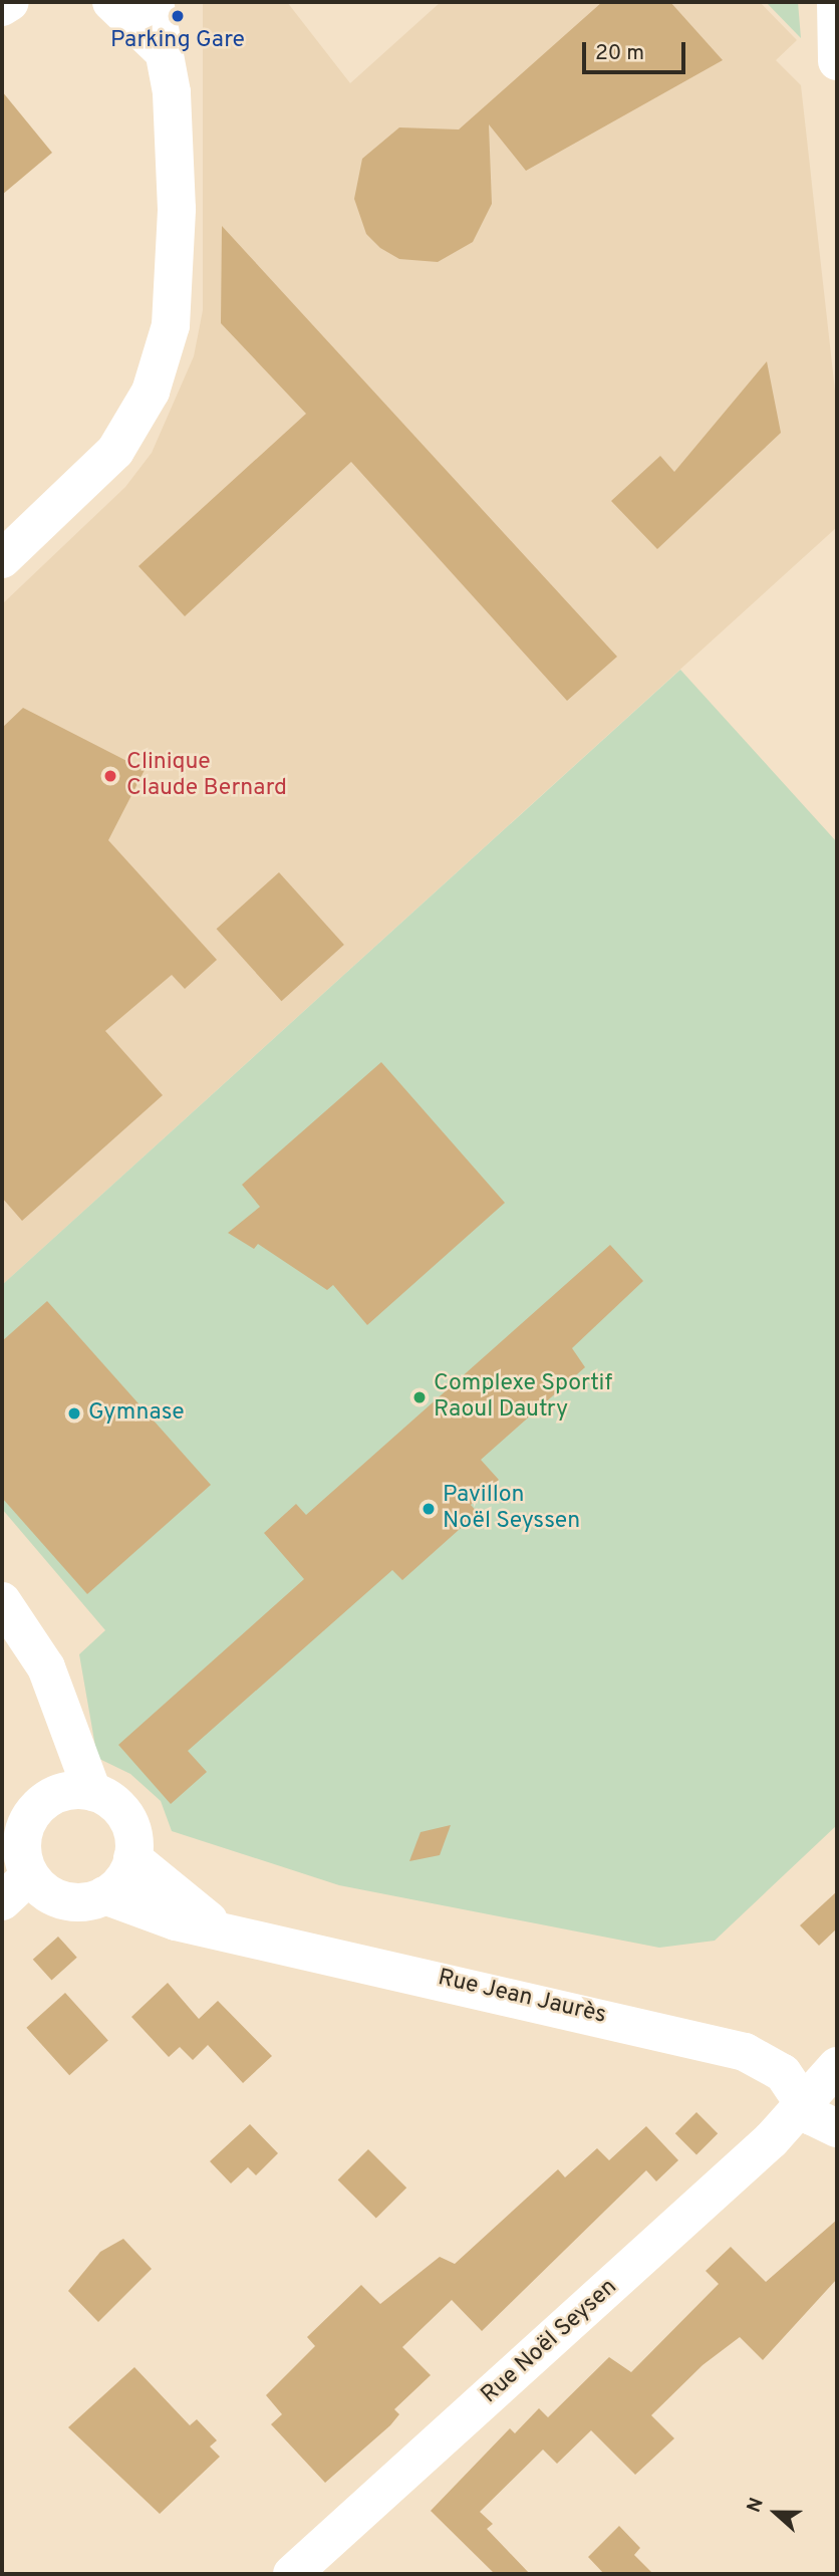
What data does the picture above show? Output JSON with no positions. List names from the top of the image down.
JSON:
{
  "streets": {
    "street": ["Rue Jean Jaurès", "Rue Noël Seysen"]
  },
  "crossings": [
    ["Rue Jean Jaurès", "Rue Noël Seysen"]
  ],
  "places": [
    "Parking Gare",
    "Clinique Claude Bernard",
    "Complexe Sportif Raoul Dautry",
    "Gymnase",
    "Pavillon Noël Seyssen"
  ],
  "scale_bar": "20 m",
  "north": "left"
}
